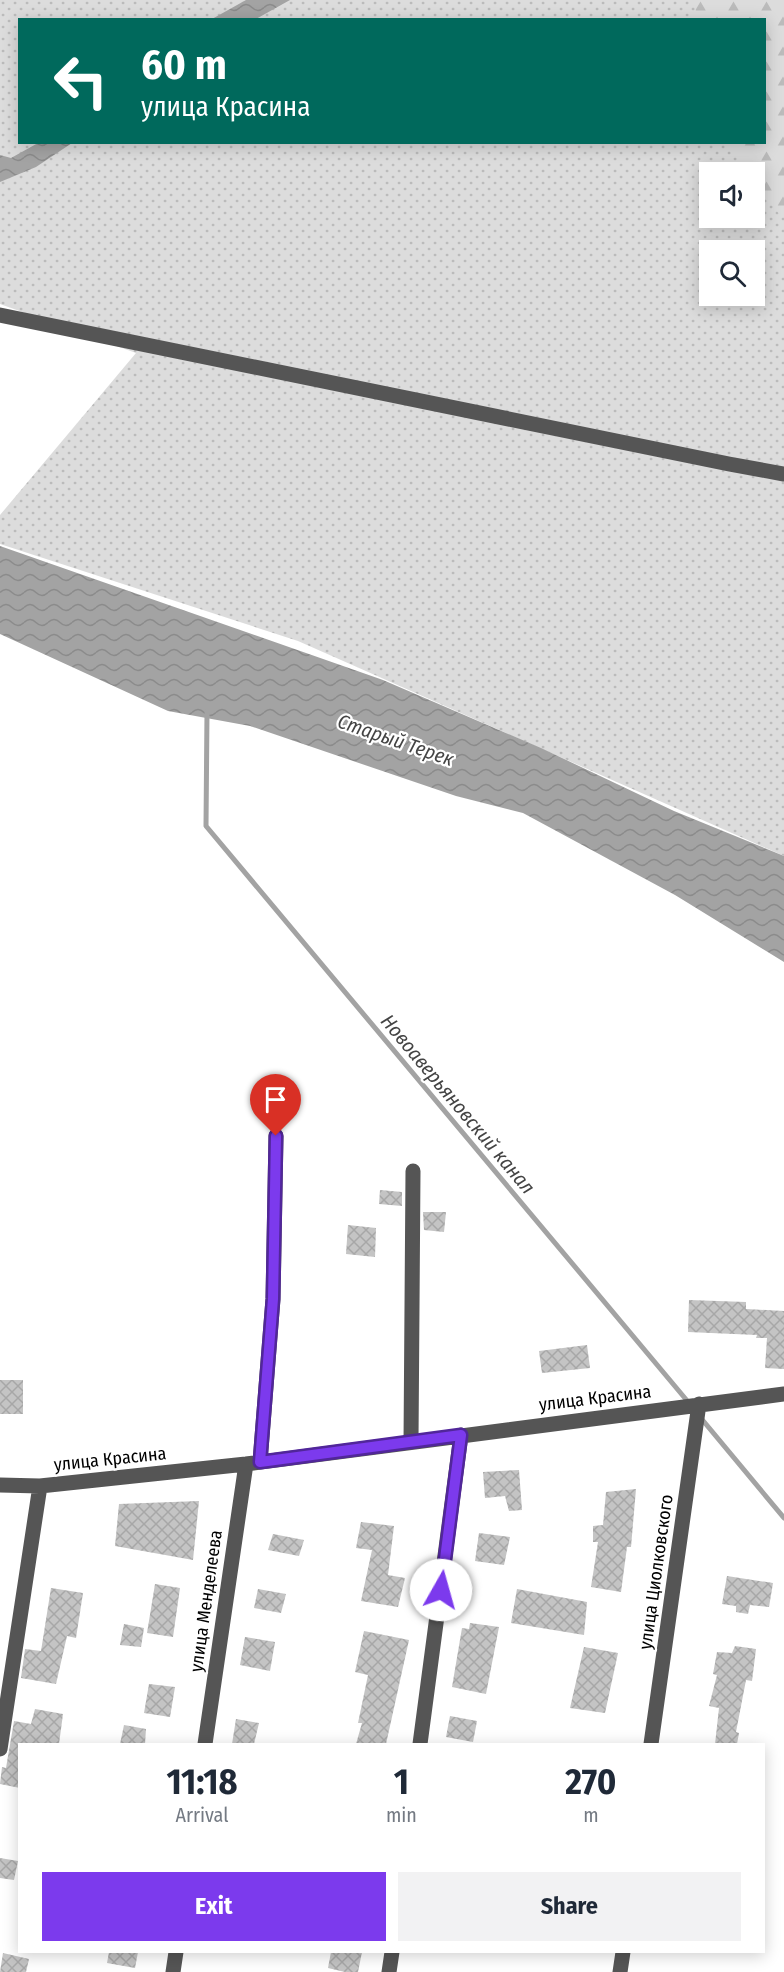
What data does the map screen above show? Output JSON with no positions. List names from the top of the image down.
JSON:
{
  "streets": {
    "street": ["улица Красина", "улица Циолковского", "улица Менделеева"]
  },
  "crossings": [
    ["улица Красина", "улица Циолковского"],
    ["улица Красина", "улица Менделеева"]
  ],
  "water": ["Старый Терек", "Новоаверьяновский канал"],
  "page": {
    "turn": ["60 m", "улица Красина"],
    "eta": [
      "11:18",
      "Arrival",
      "1",
      "min",
      "270",
      "m"
    ],
    "buttons": ["Exit", "Share"]
  }
}
